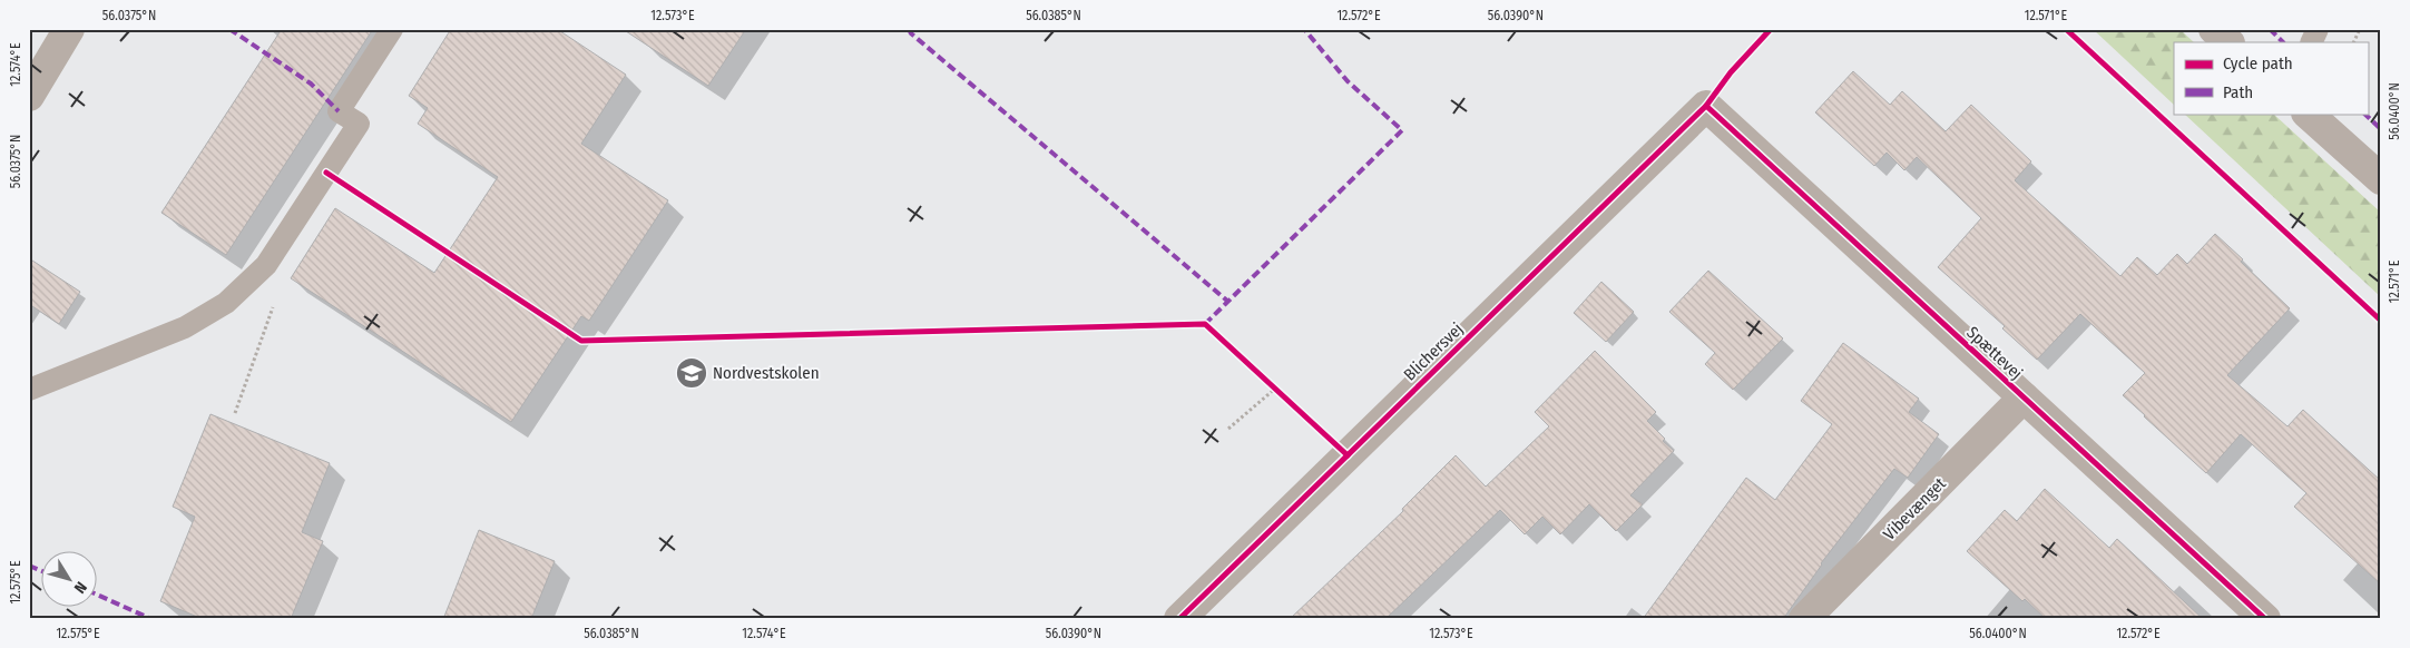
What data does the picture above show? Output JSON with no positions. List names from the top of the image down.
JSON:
{
  "streets": {
    "street": ["Blichersvej", "Spættevej", "Vibevænget"]
  },
  "crossings": [
    ["Blichersvej", "Spættevej"],
    ["Spættevej", "Vibevænget"]
  ],
  "places": {
    "school or university": ["Nordvestskolen"]
  },
  "legend": ["Cycle path", "Path"],
  "north": "bottom right",
  "coordinates": [
    "56.0375°N",
    "12.573°E",
    "56.0385°N",
    "12.572°E",
    "56.0390°N",
    "12.571°E",
    "12.574°E",
    "56.0400°N",
    "12.575°E"
  ]
}
